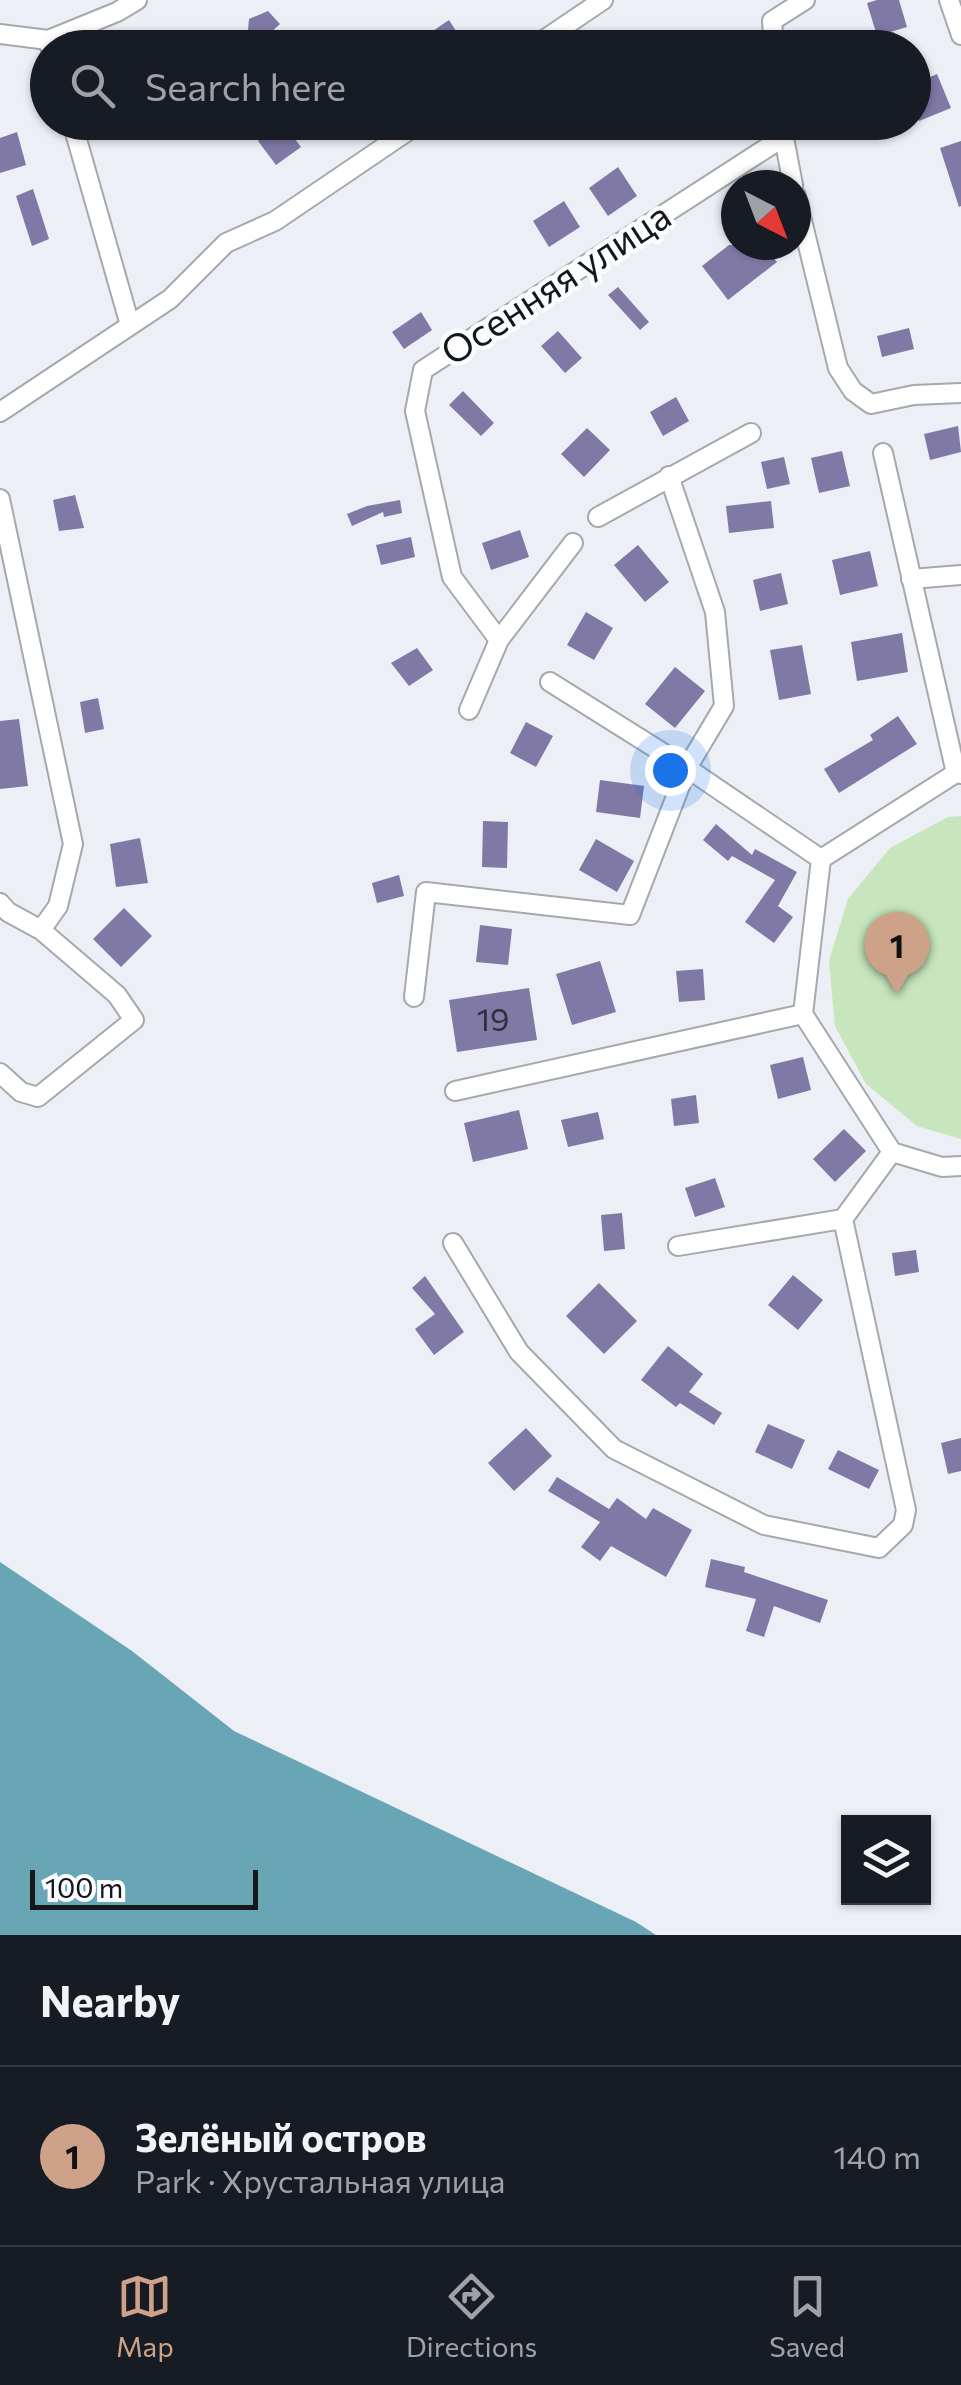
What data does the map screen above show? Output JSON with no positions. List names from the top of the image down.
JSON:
{
  "streets": {
    "street": ["Осенняя улица"]
  },
  "house_numbers": ["19"],
  "scale_bar": "100 m",
  "north": "bottom right",
  "page": {
    "search": "Search here",
    "pins": "1",
    "scale": "100 m",
    "heading": "Nearby",
    "list": [
      {
        "mark": "1",
        "name": "Зелёный остров",
        "note": "Park · Хрустальная улица",
        "value": "140 m"
      }
    ],
    "nav": ["Map", "Directions", "Saved"]
  }
}
